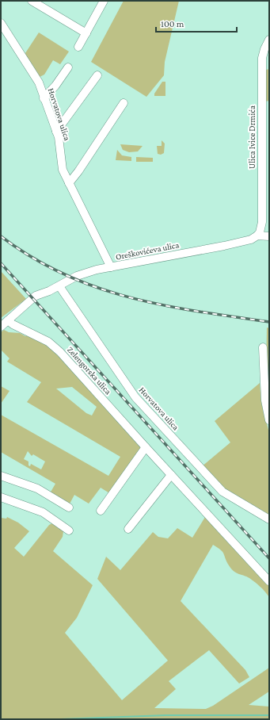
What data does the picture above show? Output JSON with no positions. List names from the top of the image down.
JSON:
{
  "streets": {
    "street": [
      "Horvatova ulica",
      "Ulica Ivice Drmića",
      "Oreškovićeva ulica",
      "Zelengorska ulica"
    ]
  },
  "crossings": [
    ["Horvatova ulica", "Oreškovićeva ulica"],
    ["Ulica Ivice Drmića", "Oreškovićeva ulica"],
    ["Oreškovićeva ulica", "Zelengorska ulica"]
  ],
  "scale_bar": "100 m"
}
